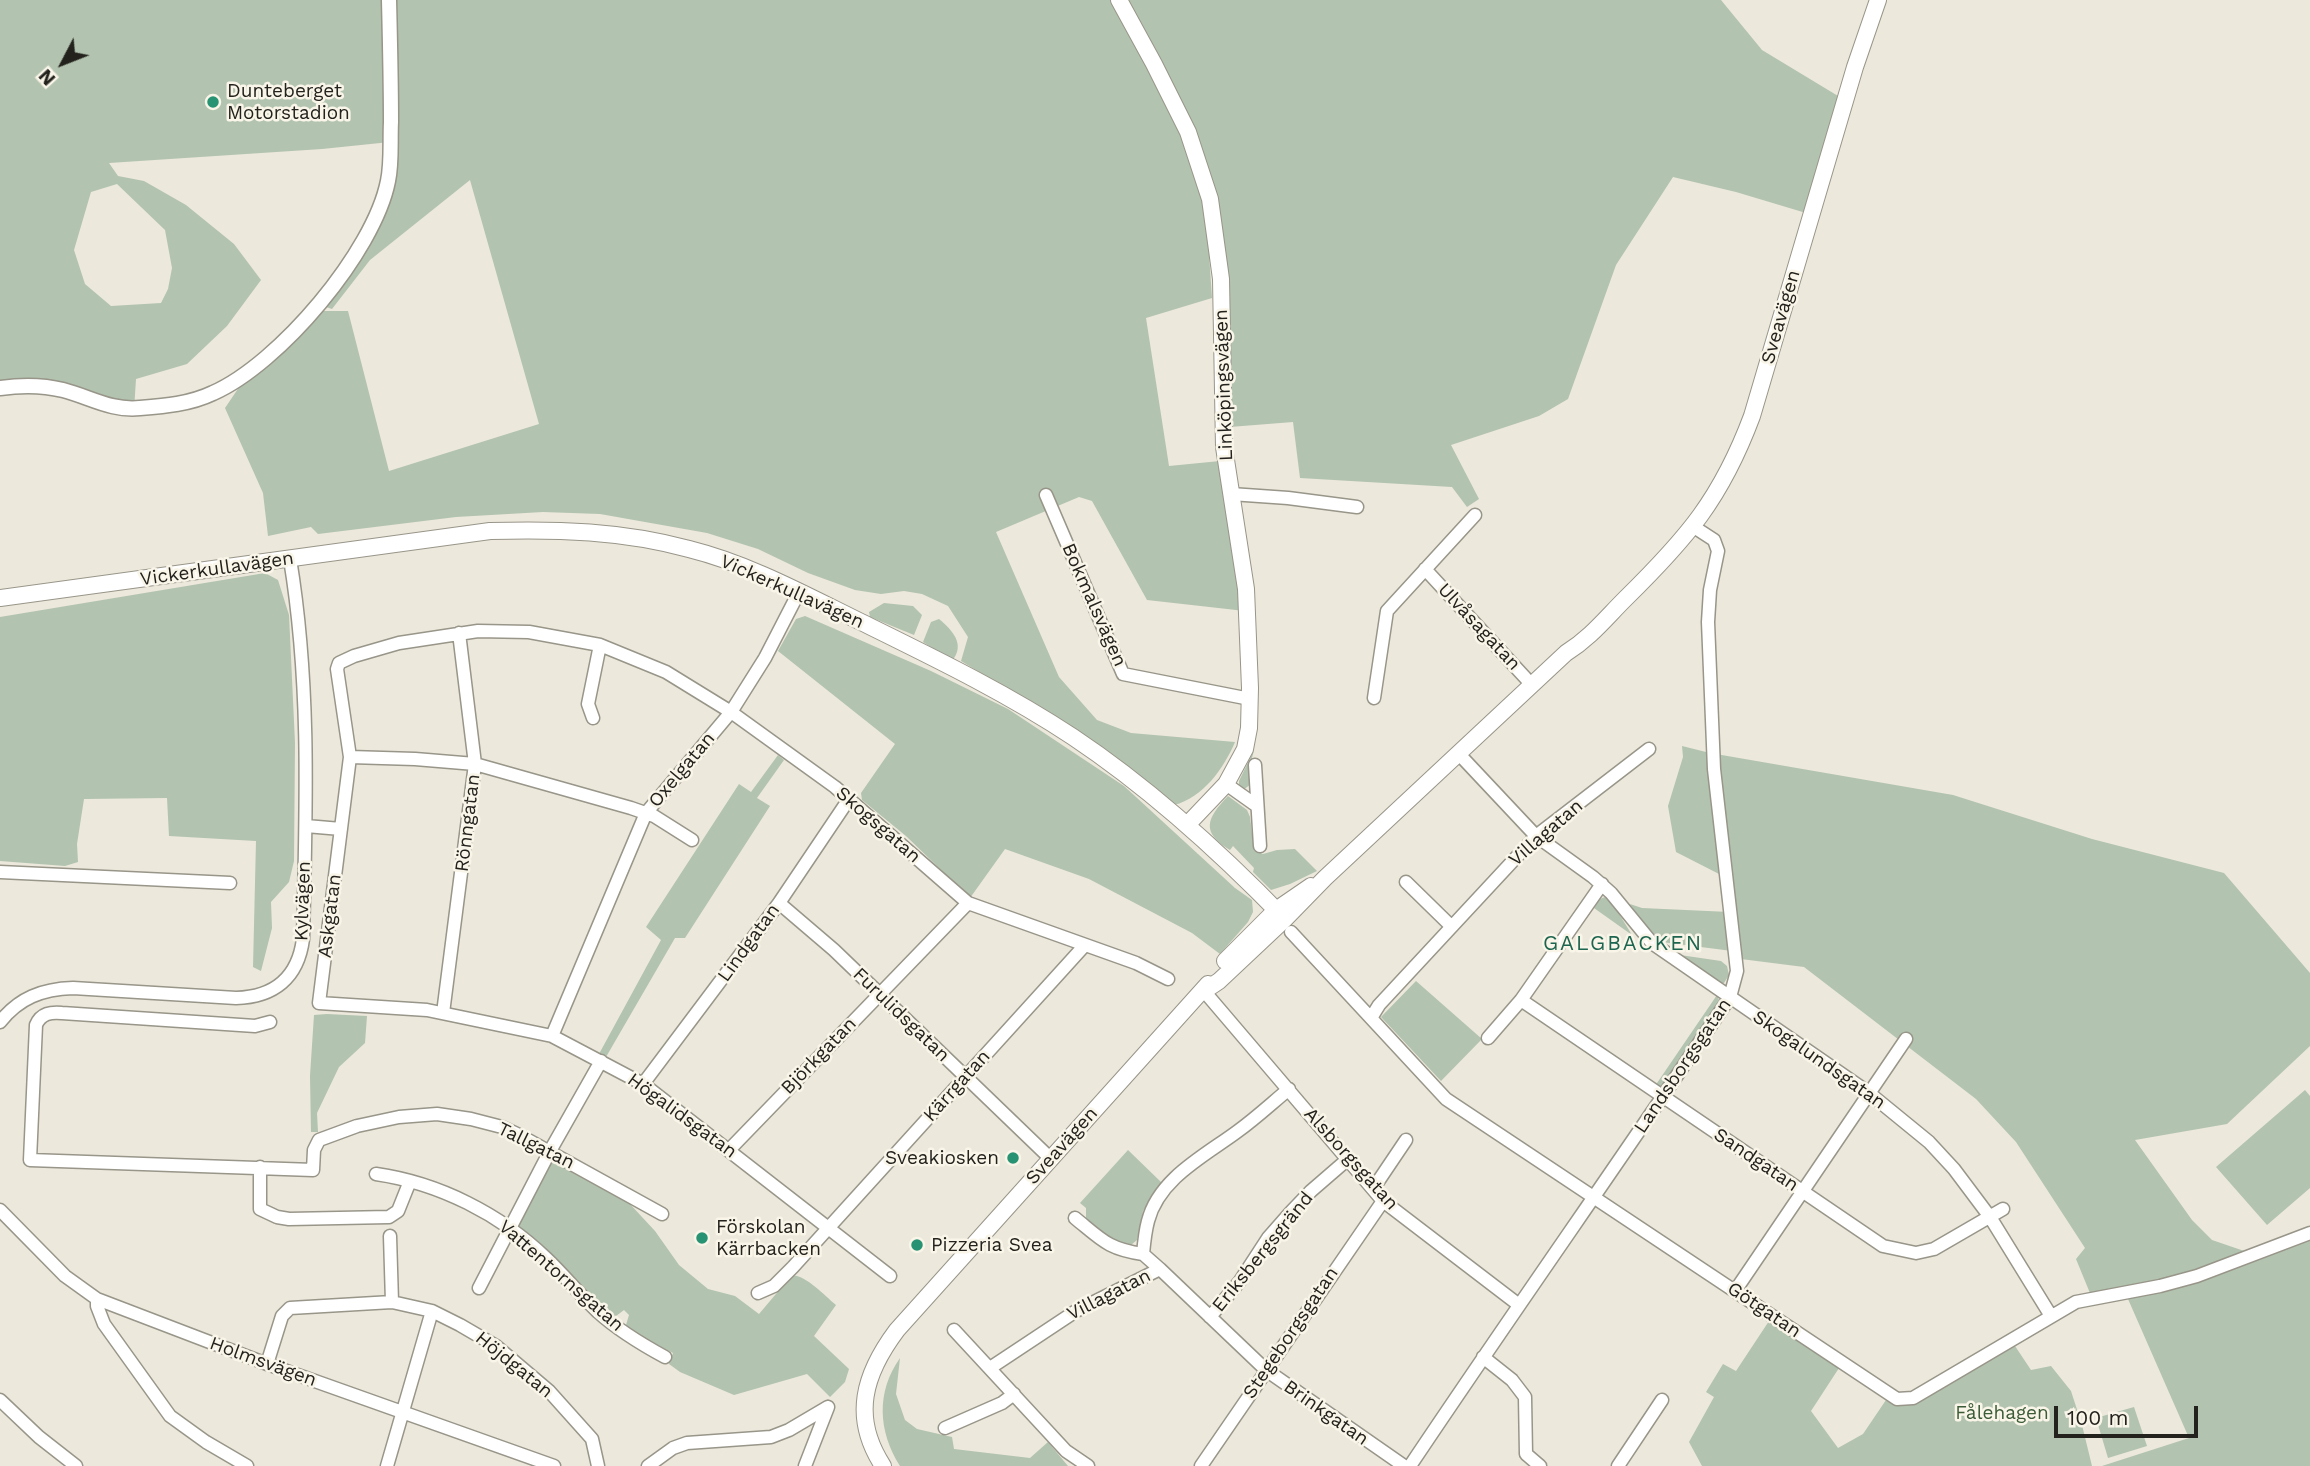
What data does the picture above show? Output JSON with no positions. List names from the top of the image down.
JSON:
{
  "streets": {
    "main road": ["Sveavägen", "Linköpingsvägen", "Vickerkullavägen"],
    "street": [
      "Bokmalsvägen",
      "Ulvåsagatan",
      "Oxelgatan",
      "Rönngatan",
      "Skogsgatan",
      "Villagatan",
      "Kylvägen",
      "Askgatan",
      "Lindgatan",
      "Furulidsgatan",
      "Björkgatan",
      "Skogalundsgatan",
      "Landsborgsgatan",
      "Kärrgatan",
      "Högalidsgatan",
      "Tallgatan",
      "Alsborgsgatan",
      "Sandgatan",
      "Eriksbergsgränd",
      "Vattentornsgatan",
      "Götgatan",
      "Stegeborgsgatan",
      "Holmsvägen",
      "Höjdgatan",
      "Brinkgatan"
    ]
  },
  "crossings": [
    ["Sveavägen", "Vickerkullavägen"],
    ["Sveavägen", "Ulvåsagatan"],
    ["Sveavägen", "Furulidsgatan"],
    ["Sveavägen", "Skogalundsgatan"],
    ["Sveavägen", "Landsborgsgatan"],
    ["Sveavägen", "Alsborgsgatan"],
    ["Sveavägen", "Götgatan"],
    ["Linköpingsvägen", "Vickerkullavägen"],
    ["Linköpingsvägen", "Bokmalsvägen"],
    ["Vickerkullavägen", "Oxelgatan"],
    ["Vickerkullavägen", "Kylvägen"],
    ["Vickerkullavägen", "Götgatan"],
    ["Oxelgatan", "Skogsgatan"],
    ["Oxelgatan", "Högalidsgatan"],
    ["Rönngatan", "Skogsgatan"],
    ["Rönngatan", "Högalidsgatan"],
    ["Skogsgatan", "Askgatan"],
    ["Skogsgatan", "Lindgatan"],
    ["Skogsgatan", "Björkgatan"],
    ["Skogsgatan", "Kärrgatan"],
    ["Villagatan", "Skogalundsgatan"],
    ["Villagatan", "Alsborgsgatan"],
    ["Villagatan", "Götgatan"],
    ["Villagatan", "Brinkgatan"],
    ["Askgatan", "Högalidsgatan"],
    ["Lindgatan", "Furulidsgatan"],
    ["Lindgatan", "Högalidsgatan"],
    ["Furulidsgatan", "Björkgatan"],
    ["Furulidsgatan", "Kärrgatan"],
    ["Björkgatan", "Högalidsgatan"],
    ["Skogalundsgatan", "Landsborgsgatan"],
    ["Skogalundsgatan", "Sandgatan"],
    ["Skogalundsgatan", "Götgatan"],
    ["Landsborgsgatan", "Alsborgsgatan"],
    ["Landsborgsgatan", "Sandgatan"],
    ["Landsborgsgatan", "Götgatan"],
    ["Kärrgatan", "Högalidsgatan"],
    ["Alsborgsgatan", "Eriksbergsgränd"],
    ["Alsborgsgatan", "Stegeborgsgatan"],
    ["Eriksbergsgränd", "Brinkgatan"],
    ["Stegeborgsgatan", "Brinkgatan"],
    ["Holmsvägen", "Höjdgatan"]
  ],
  "districts": ["GALGBACKEN"],
  "parks": ["Fålehagen"],
  "places": [
    "Dunteberget Motorstadion",
    "Sveakiosken",
    "Förskolan Kärrbacken",
    "Pizzeria Svea"
  ],
  "scale_bar": "100 m",
  "north": "bottom left"
}
